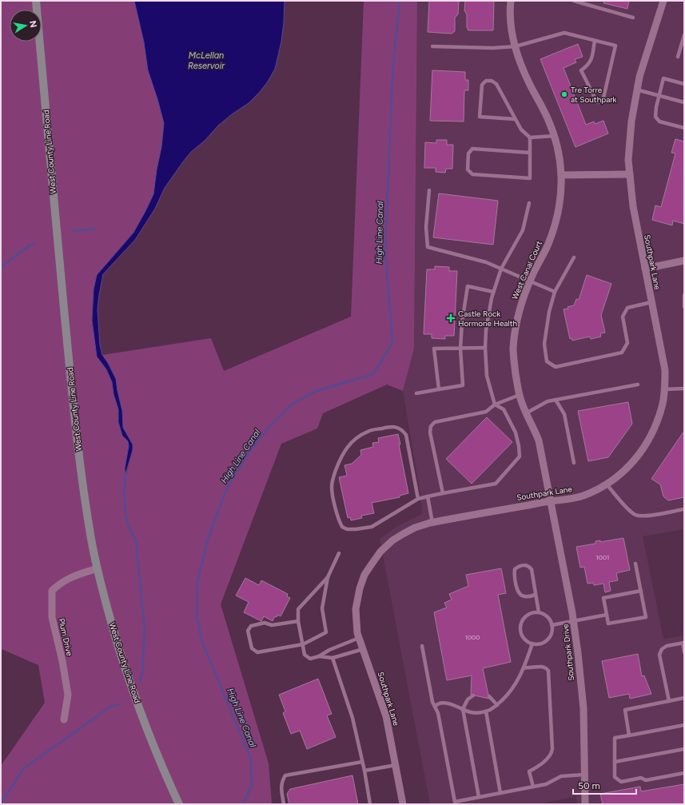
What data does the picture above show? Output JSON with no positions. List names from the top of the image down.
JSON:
{
  "streets": {
    "main road": ["West County Line Road"],
    "street": [
      "Southpark Lane",
      "West Canal Court",
      "Plum Drive",
      "Southpark Drive"
    ]
  },
  "crossings": [
    ["West County Line Road", "Plum Drive"],
    ["Southpark Lane", "West Canal Court"],
    ["Southpark Lane", "Southpark Drive"],
    ["West Canal Court", "Southpark Drive"]
  ],
  "water": ["McLellan Reservoir", "High Line Canal"],
  "places": {
    "other": ["Tre Torre at Southpark"],
    "health": ["Castle Rock Hormone Health"]
  },
  "house_numbers": ["1001", "1000"],
  "scale_bar": "50 m",
  "north": "right"
}
